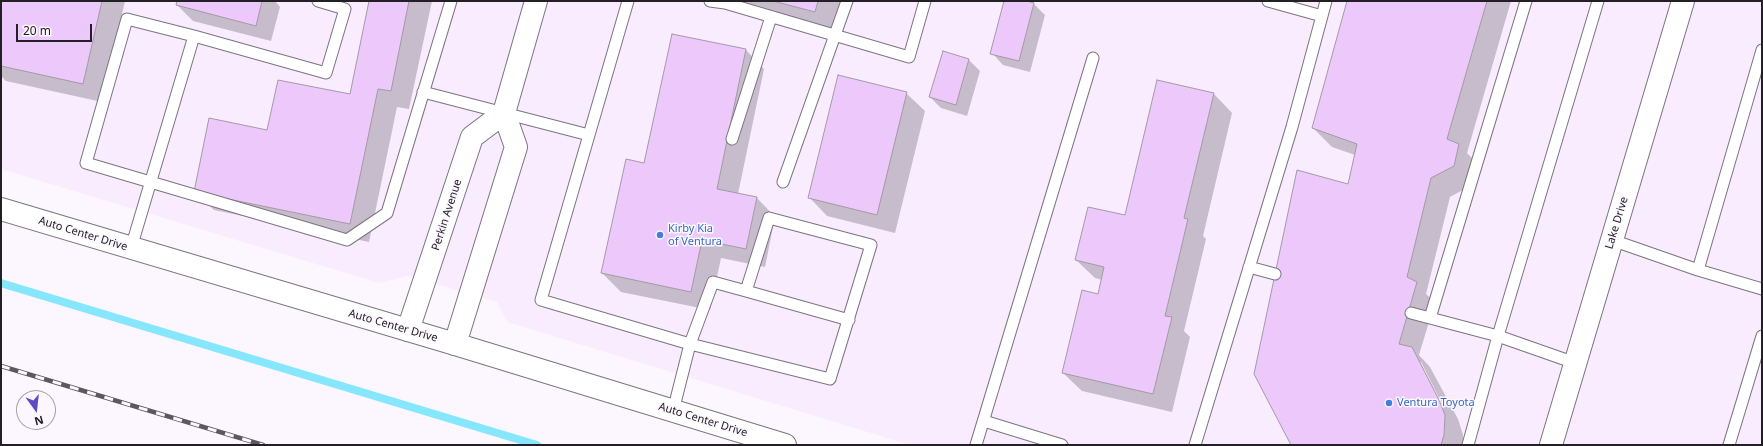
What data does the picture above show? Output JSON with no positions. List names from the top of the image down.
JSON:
{
  "streets": {
    "street": ["Perkin Avenue", "Lake Drive", "Auto Center Drive"]
  },
  "crossings": [
    ["Perkin Avenue", "Auto Center Drive"]
  ],
  "places": ["Kirby Kia of Ventura", "Ventura Toyota"],
  "scale_bar": "20 m",
  "north": "bottom"
}
